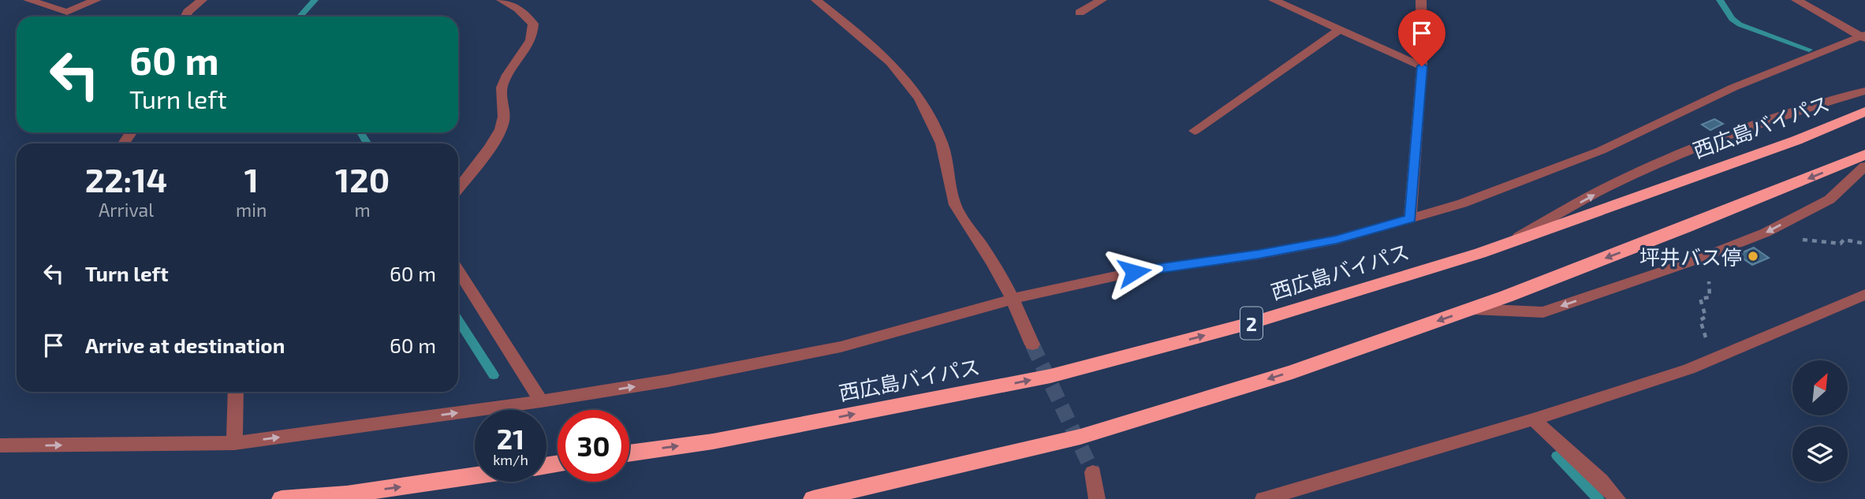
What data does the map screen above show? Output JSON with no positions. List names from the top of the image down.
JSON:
{
  "streets": {
    "highway": ["西広島バイパス", "2"]
  },
  "places": ["坪井バス停"],
  "north": "top right",
  "page": {
    "turn": ["60 m", "Turn left"],
    "eta": [
      "22:14",
      "Arrival",
      "1",
      "min",
      "120",
      "m"
    ],
    "list": [
      {
        "name": "Turn left",
        "value": "60 m"
      },
      {
        "name": "Arrive at destination",
        "value": "60 m"
      }
    ],
    "speed": "21 km/h",
    "limit": "30"
  }
}
